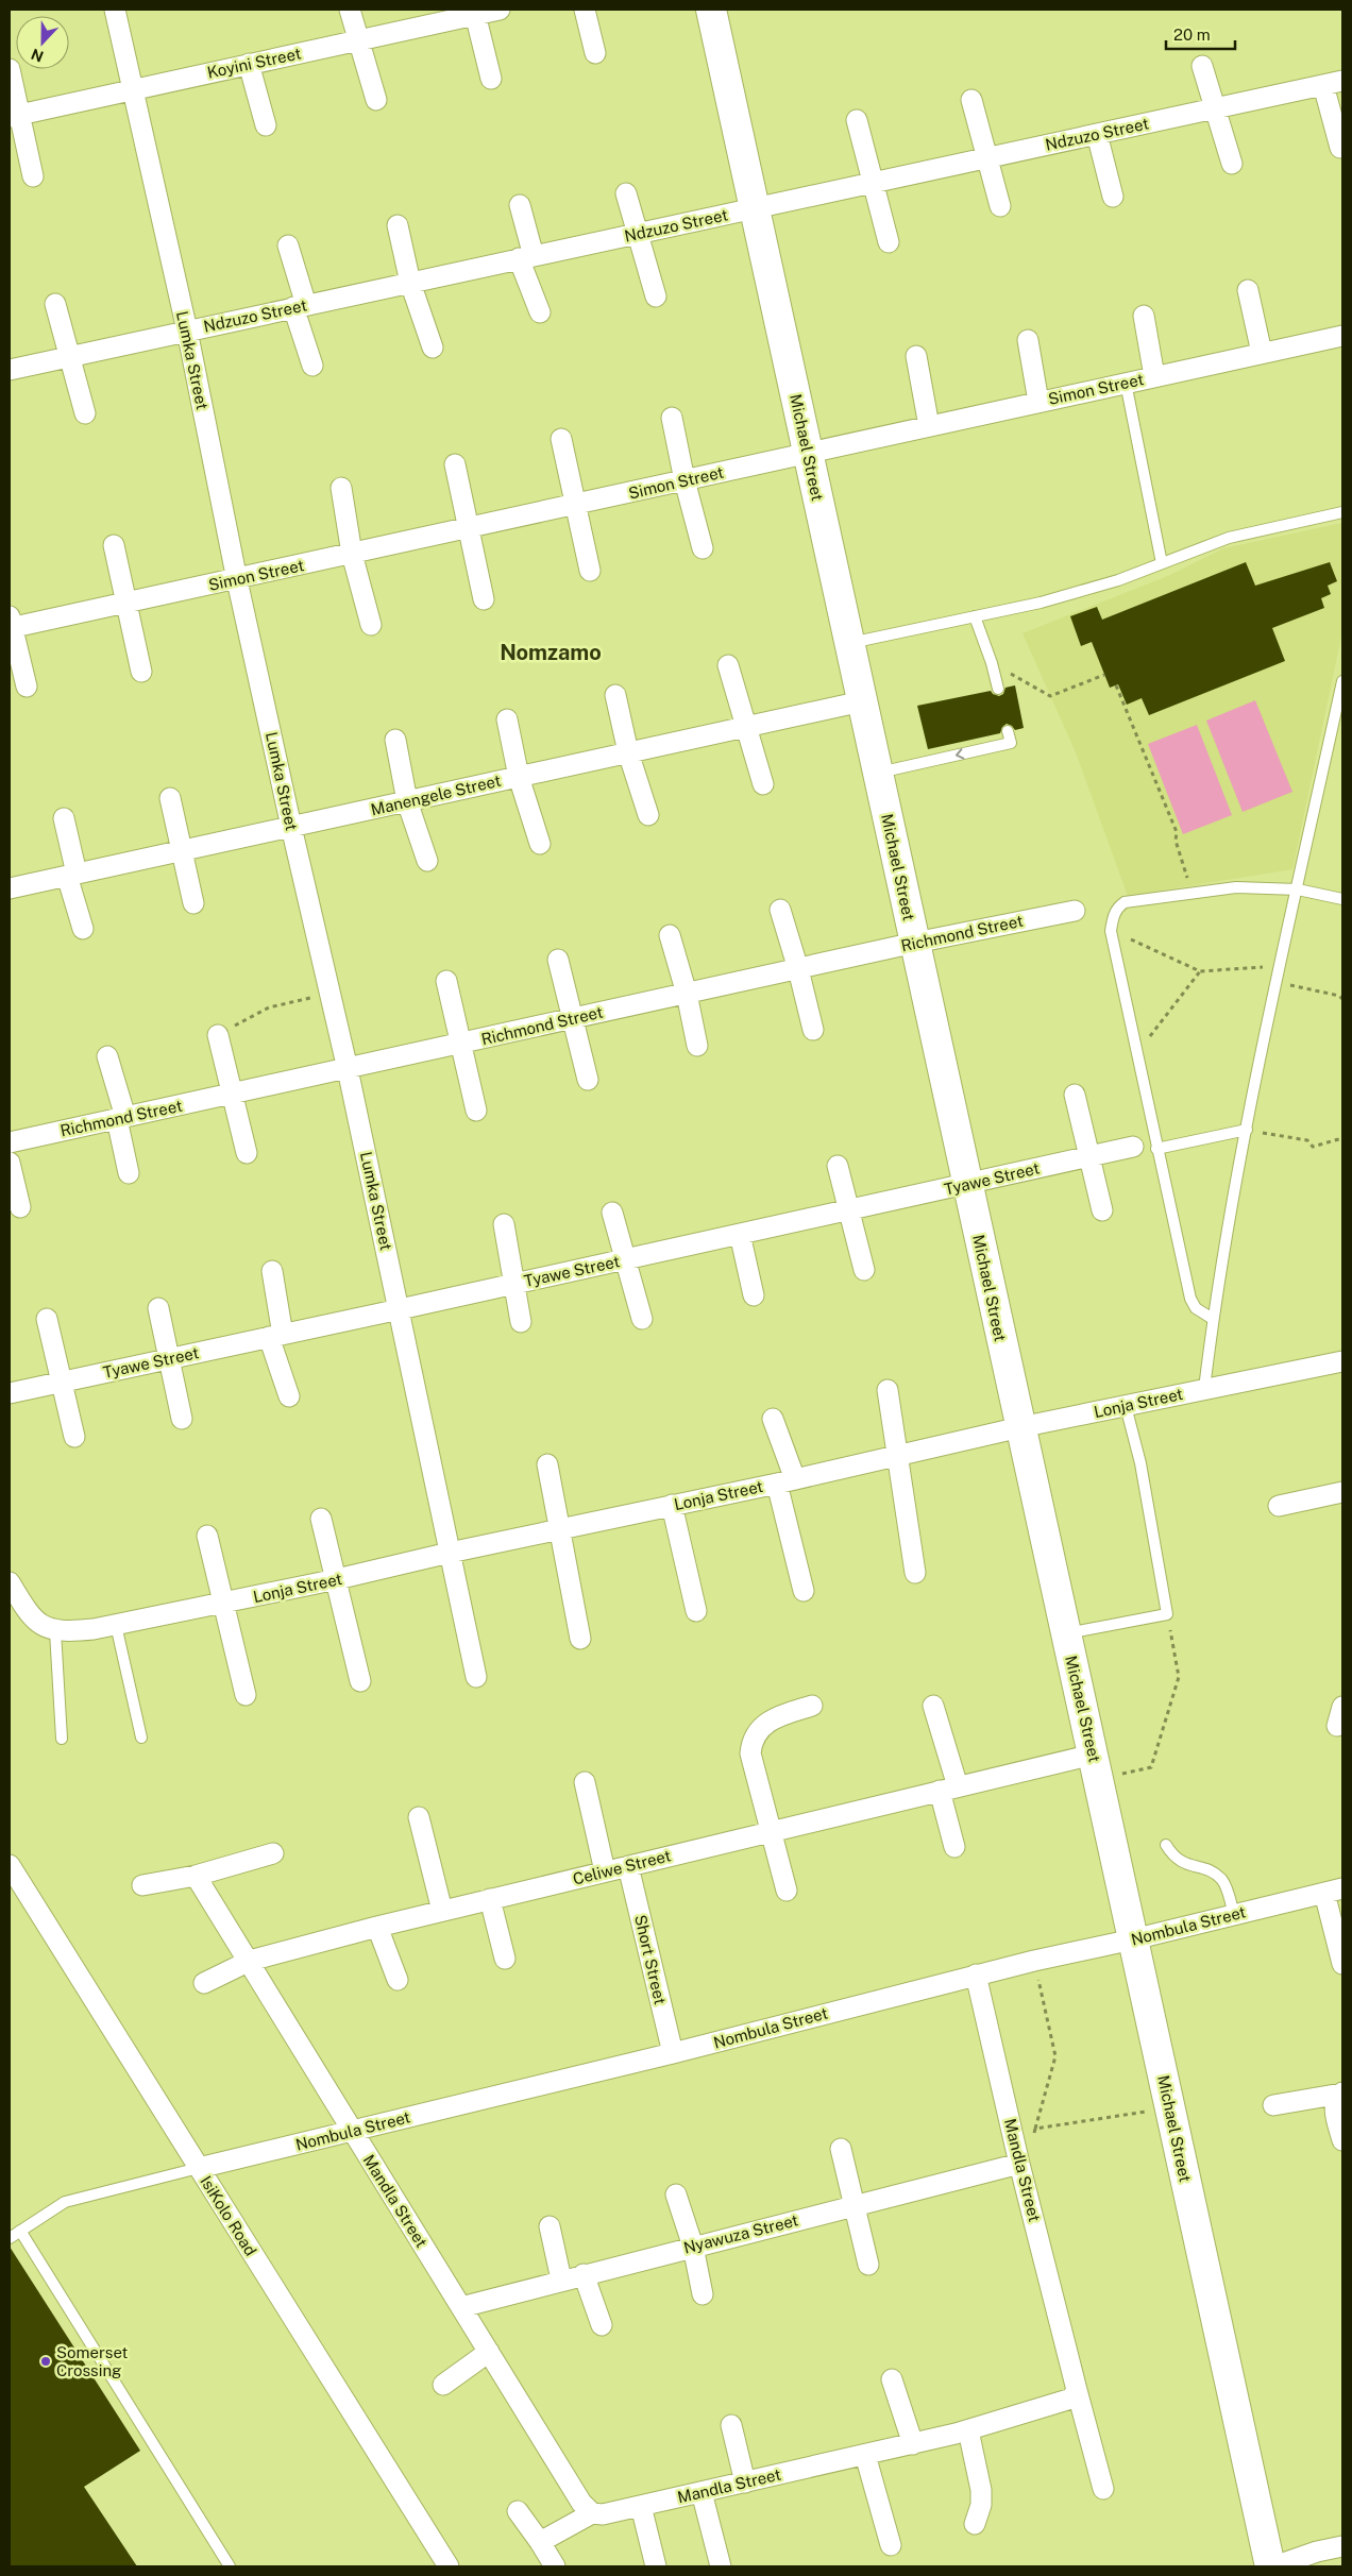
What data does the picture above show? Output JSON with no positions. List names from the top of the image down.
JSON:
{
  "streets": {
    "street": [
      "Koyini Street",
      "Ndzuzo Street",
      "Lumka Street",
      "Simon Street",
      "Michael Street",
      "Manengele Street",
      "Richmond Street",
      "Tyawe Street",
      "Lonja Street",
      "Celiwe Street",
      "Nombula Street",
      "Short Street",
      "Mandla Street",
      "IsiKolo Road",
      "Nyawuza Street"
    ]
  },
  "crossings": [
    ["Koyini Street", "Lumka Street"],
    ["Ndzuzo Street", "Lumka Street"],
    ["Ndzuzo Street", "Michael Street"],
    ["Lumka Street", "Simon Street"],
    ["Lumka Street", "Manengele Street"],
    ["Lumka Street", "Richmond Street"],
    ["Lumka Street", "Tyawe Street"],
    ["Lumka Street", "Lonja Street"],
    ["Simon Street", "Michael Street"],
    ["Michael Street", "Manengele Street"],
    ["Michael Street", "Richmond Street"],
    ["Michael Street", "Tyawe Street"],
    ["Michael Street", "Lonja Street"],
    ["Michael Street", "Celiwe Street"],
    ["Michael Street", "Nombula Street"],
    ["Celiwe Street", "Short Street"],
    ["Celiwe Street", "Mandla Street"],
    ["Nombula Street", "Short Street"],
    ["Nombula Street", "Mandla Street"],
    ["Nombula Street", "IsiKolo Road"],
    ["Mandla Street", "Nyawuza Street"]
  ],
  "districts": ["Nomzamo"],
  "places": ["Somerset Crossing"],
  "scale_bar": "20 m",
  "north": "bottom"
}
